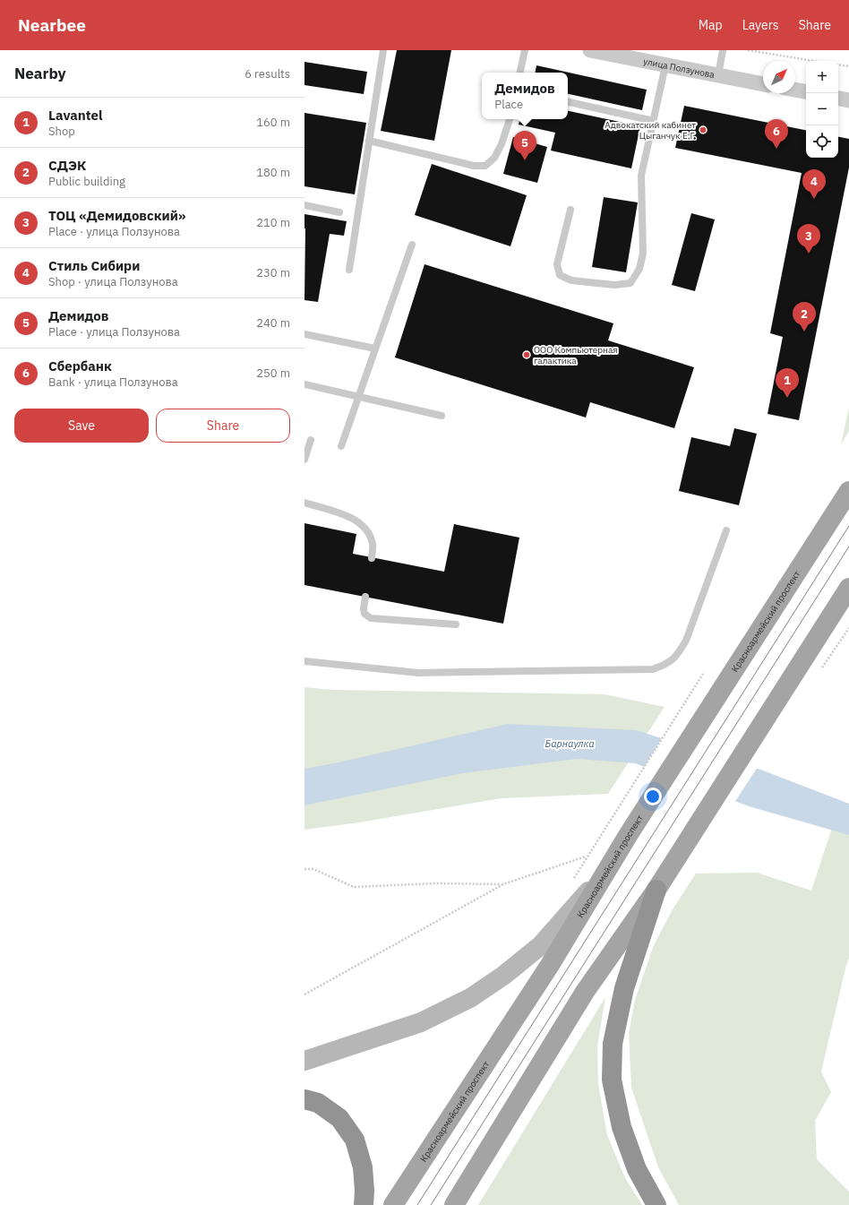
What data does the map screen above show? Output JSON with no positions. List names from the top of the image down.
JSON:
{
  "streets": {
    "main road": ["Красноармейский проспект"],
    "street": ["улица Ползунова"]
  },
  "water": ["Барнаулка"],
  "places": ["Адвокатский кабинет Цыганчук Е.Г.", "ООО Компьютерная галактика"],
  "north": "top right",
  "page": {
    "header": "Nearbee",
    "nav": ["Map", "Layers", "Share"],
    "heading": ["Nearby", "6 results"],
    "map_buttons": ["+", "−"],
    "popup": ["Демидов", "Place"],
    "list": [
      {
        "mark": "1",
        "name": "Lavantel",
        "note": "Shop",
        "value": "160 m"
      },
      {
        "mark": "2",
        "name": "СДЭК",
        "note": "Public building",
        "value": "180 m"
      },
      {
        "mark": "3",
        "name": "ТОЦ «Демидовский»",
        "note": "Place · улица Ползунова",
        "value": "210 m"
      },
      {
        "mark": "4",
        "name": "Стиль Сибири",
        "note": "Shop · улица Ползунова",
        "value": "230 m"
      },
      {
        "mark": "5",
        "name": "Демидов",
        "note": "Place · улица Ползунова",
        "value": "240 m"
      },
      {
        "mark": "6",
        "name": "Сбербанк",
        "note": "Bank · улица Ползунова",
        "value": "250 m"
      }
    ],
    "pins": [
      "6",
      "5",
      "4",
      "3",
      "2",
      "1"
    ],
    "buttons": ["Save", "Share"]
  }
}
